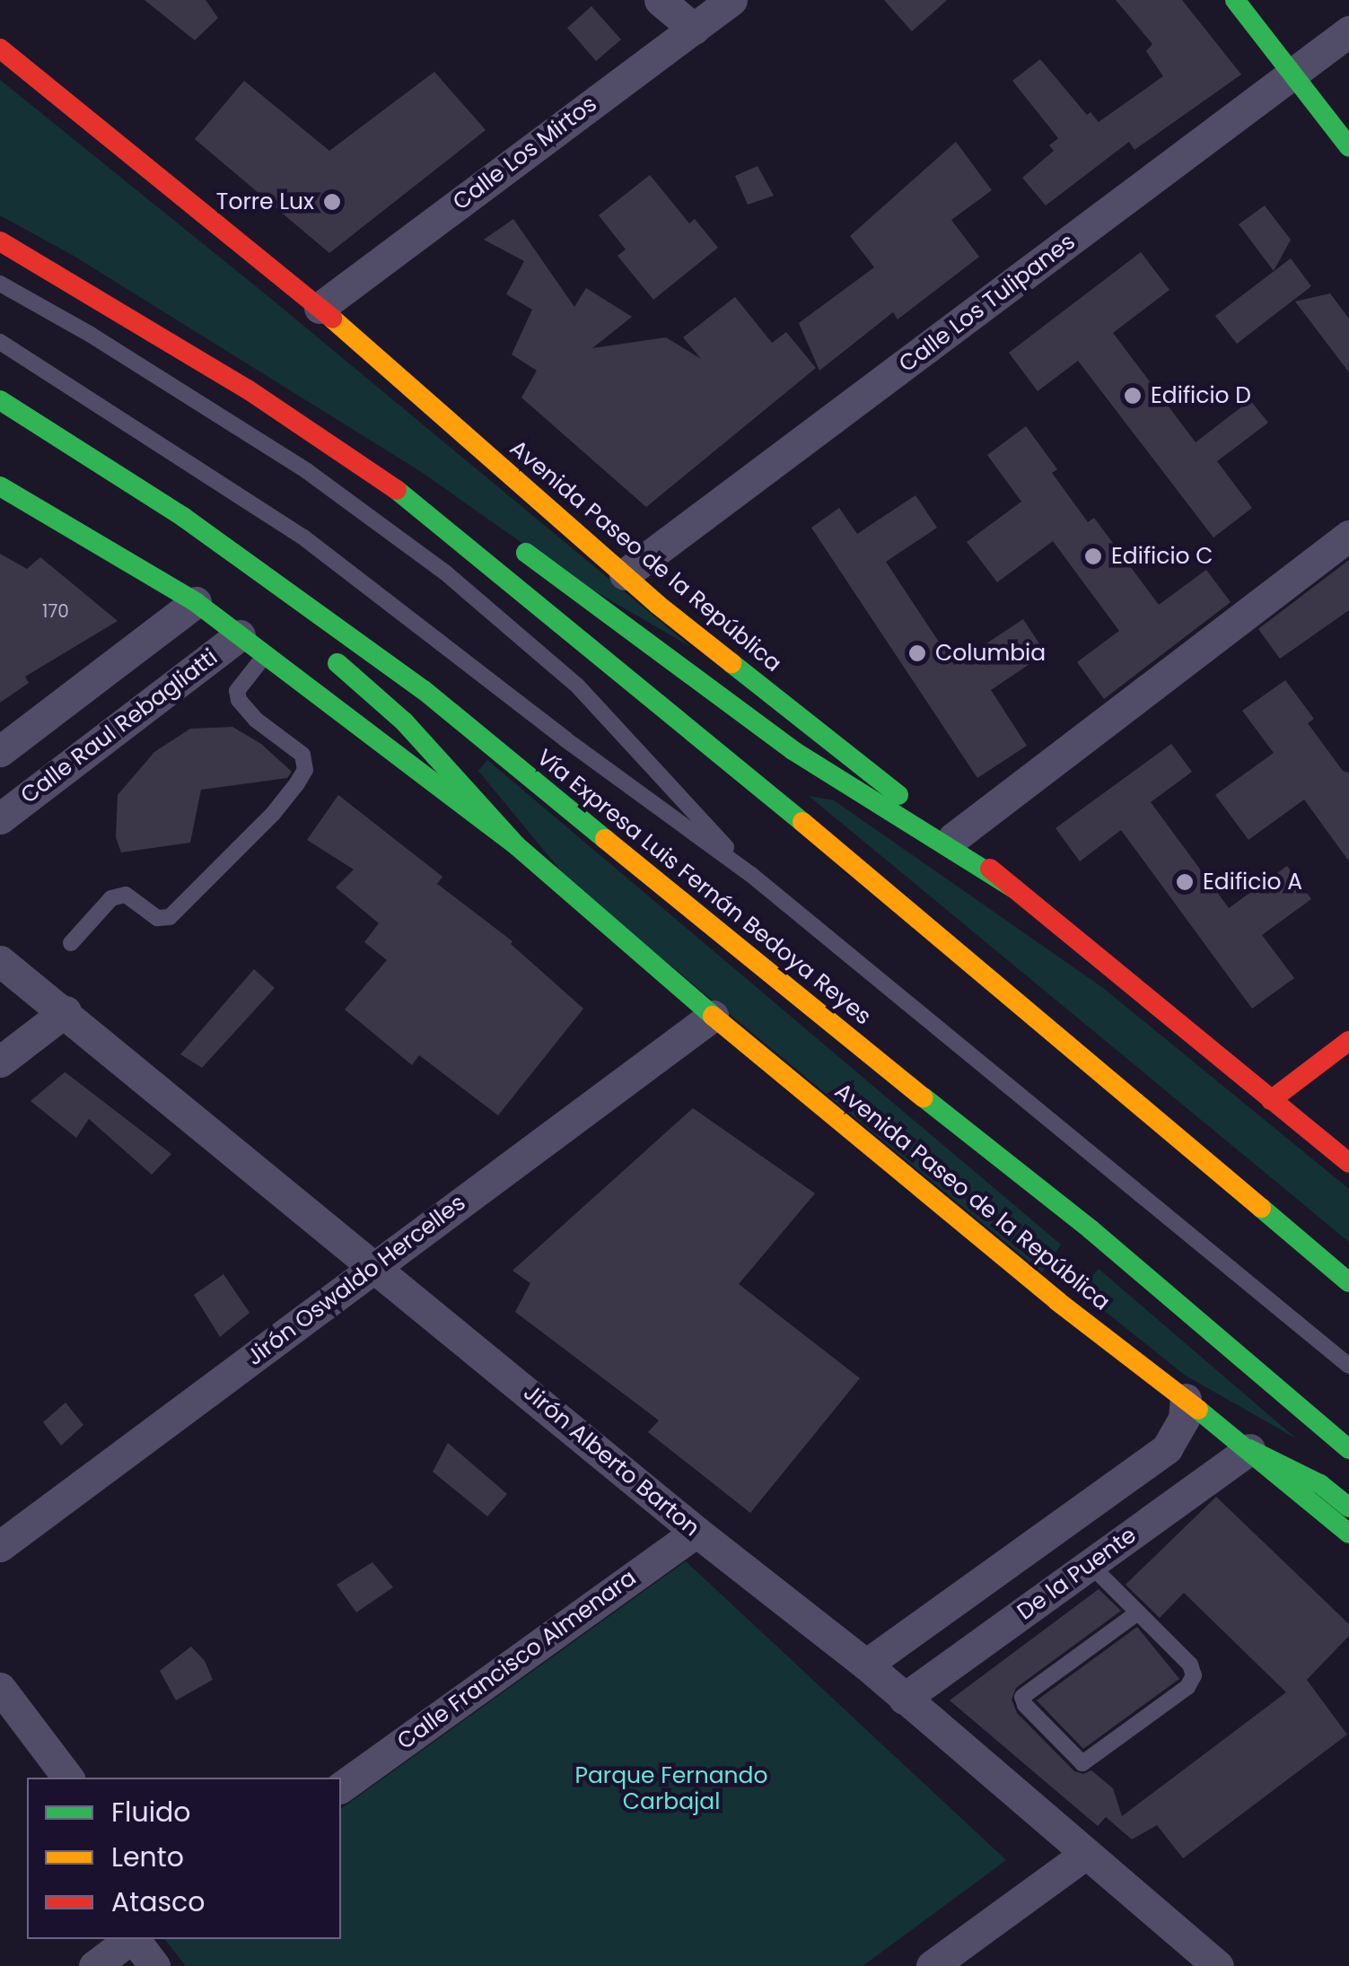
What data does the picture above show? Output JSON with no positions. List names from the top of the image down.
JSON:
{
  "streets": {
    "main road": ["Avenida Paseo de la República", "Vía Expresa Luis Fernán Bedoya Reyes"],
    "street": [
      "Calle Los Mirtos",
      "Calle Los Tulipanes",
      "Calle Raul Rebagliatti",
      "Jirón Oswaldo Hercelles",
      "Jirón Alberto Barton",
      "De la Puente",
      "Calle Francisco Almenara"
    ]
  },
  "crossings": [
    ["Calle Los Mirtos", "Avenida Paseo de la República"],
    ["Calle Los Tulipanes", "Avenida Paseo de la República"],
    ["Avenida Paseo de la República", "Calle Raul Rebagliatti"],
    ["Avenida Paseo de la República", "Jirón Oswaldo Hercelles"],
    ["Avenida Paseo de la República", "De la Puente"],
    ["Jirón Oswaldo Hercelles", "Jirón Alberto Barton"],
    ["Jirón Alberto Barton", "De la Puente"],
    ["Jirón Alberto Barton", "Calle Francisco Almenara"]
  ],
  "parks": ["Parque Fernando Carbajal"],
  "places": [
    "Torre Lux",
    "Edificio D",
    "Edificio C",
    "Columbia",
    "Edificio A"
  ],
  "house_numbers": ["170"],
  "legend": ["Fluido", "Lento", "Atasco"]
}
